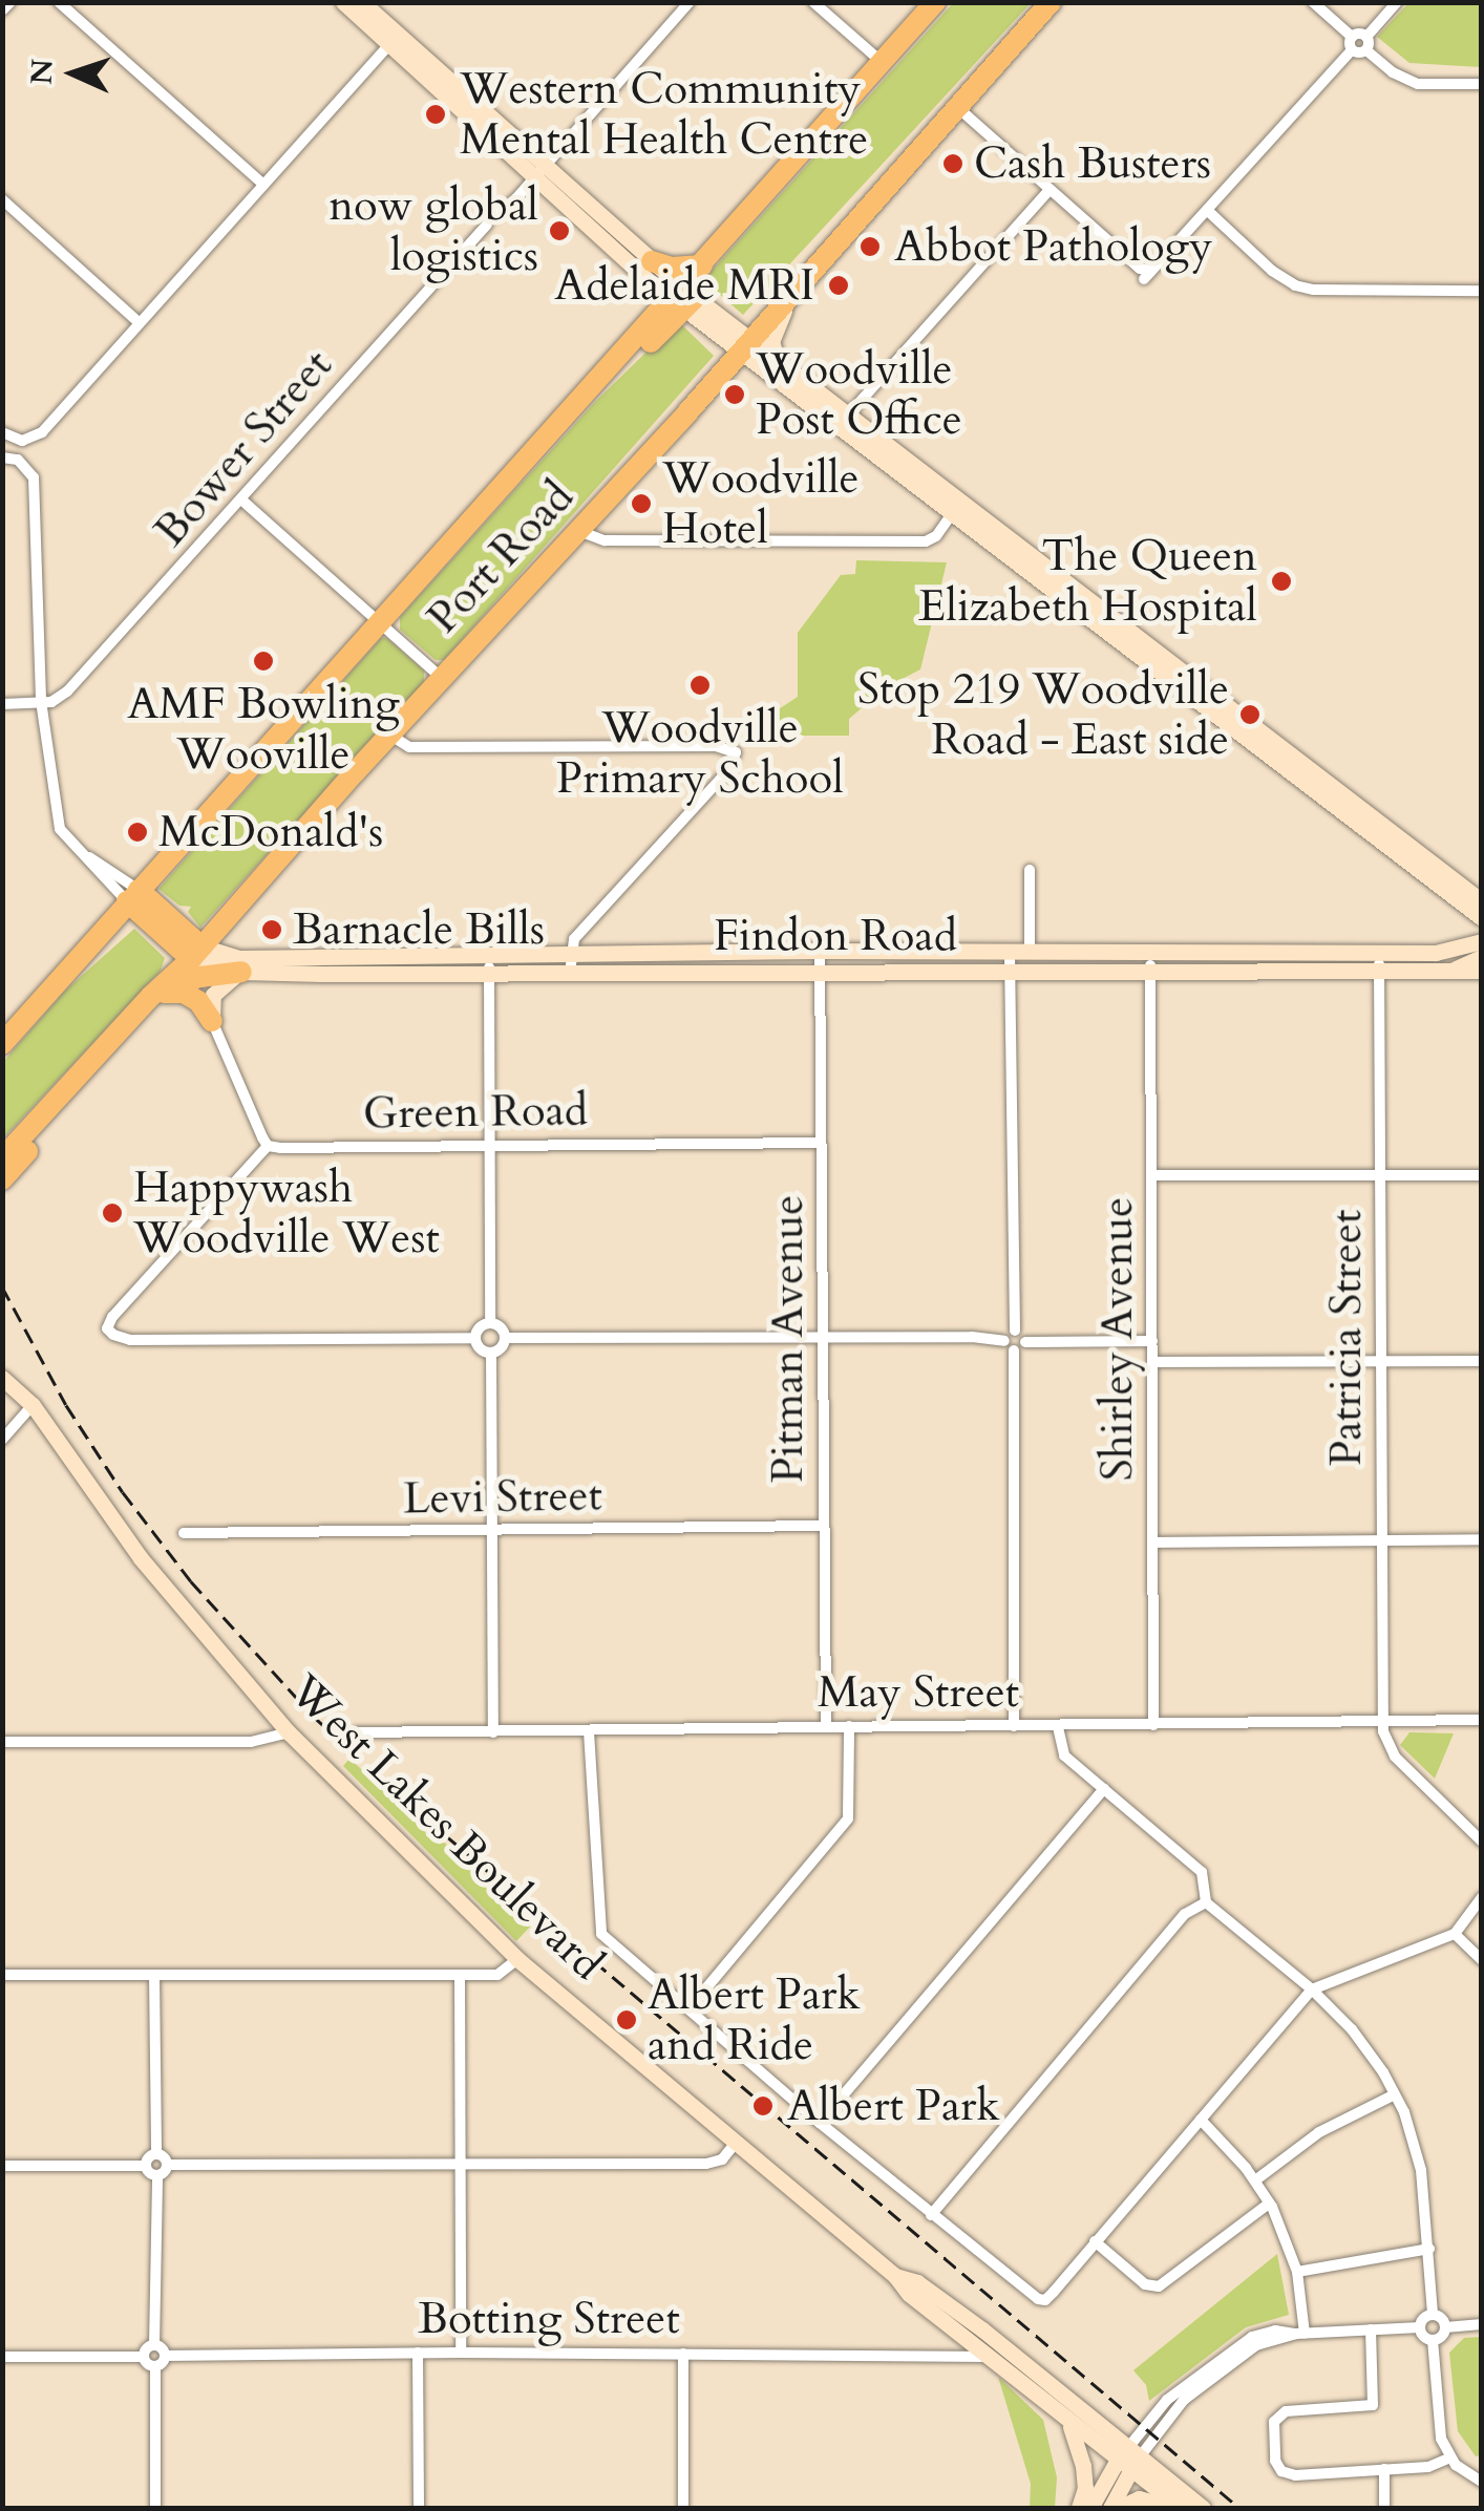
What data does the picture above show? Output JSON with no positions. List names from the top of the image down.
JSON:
{
  "streets": {
    "highway": ["Port Road"],
    "main road": ["Findon Road", "West Lakes Boulevard"],
    "street": [
      "Bower Street",
      "Green Road",
      "Patricia Street",
      "Pitman Avenue",
      "Shirley Avenue",
      "Levi Street",
      "May Street",
      "Botting Street"
    ]
  },
  "crossings": [
    ["Port Road", "Findon Road"],
    ["Findon Road", "Patricia Street"],
    ["Findon Road", "Pitman Avenue"],
    ["Findon Road", "Shirley Avenue"],
    ["Green Road", "Pitman Avenue"],
    ["Patricia Street", "May Street"],
    ["Pitman Avenue", "Levi Street"],
    ["Pitman Avenue", "May Street"],
    ["Shirley Avenue", "May Street"],
    ["West Lakes Boulevard", "Botting Street"]
  ],
  "places": [
    "Western Community Mental Health Centre",
    "Cash Busters",
    "now global logistics",
    "Abbot Pathology",
    "Adelaide MRI",
    "Woodville Post Office",
    "Woodville Hotel",
    "The Queen Elizabeth Hospital",
    "AMF Bowling Wooville",
    "Woodville Primary School",
    "Stop 219 Woodville Road - East side",
    "McDonald's",
    "Barnacle Bills",
    "Happywash Woodville West",
    "Albert Park and Ride",
    "Albert Park"
  ],
  "north": "left"
}
